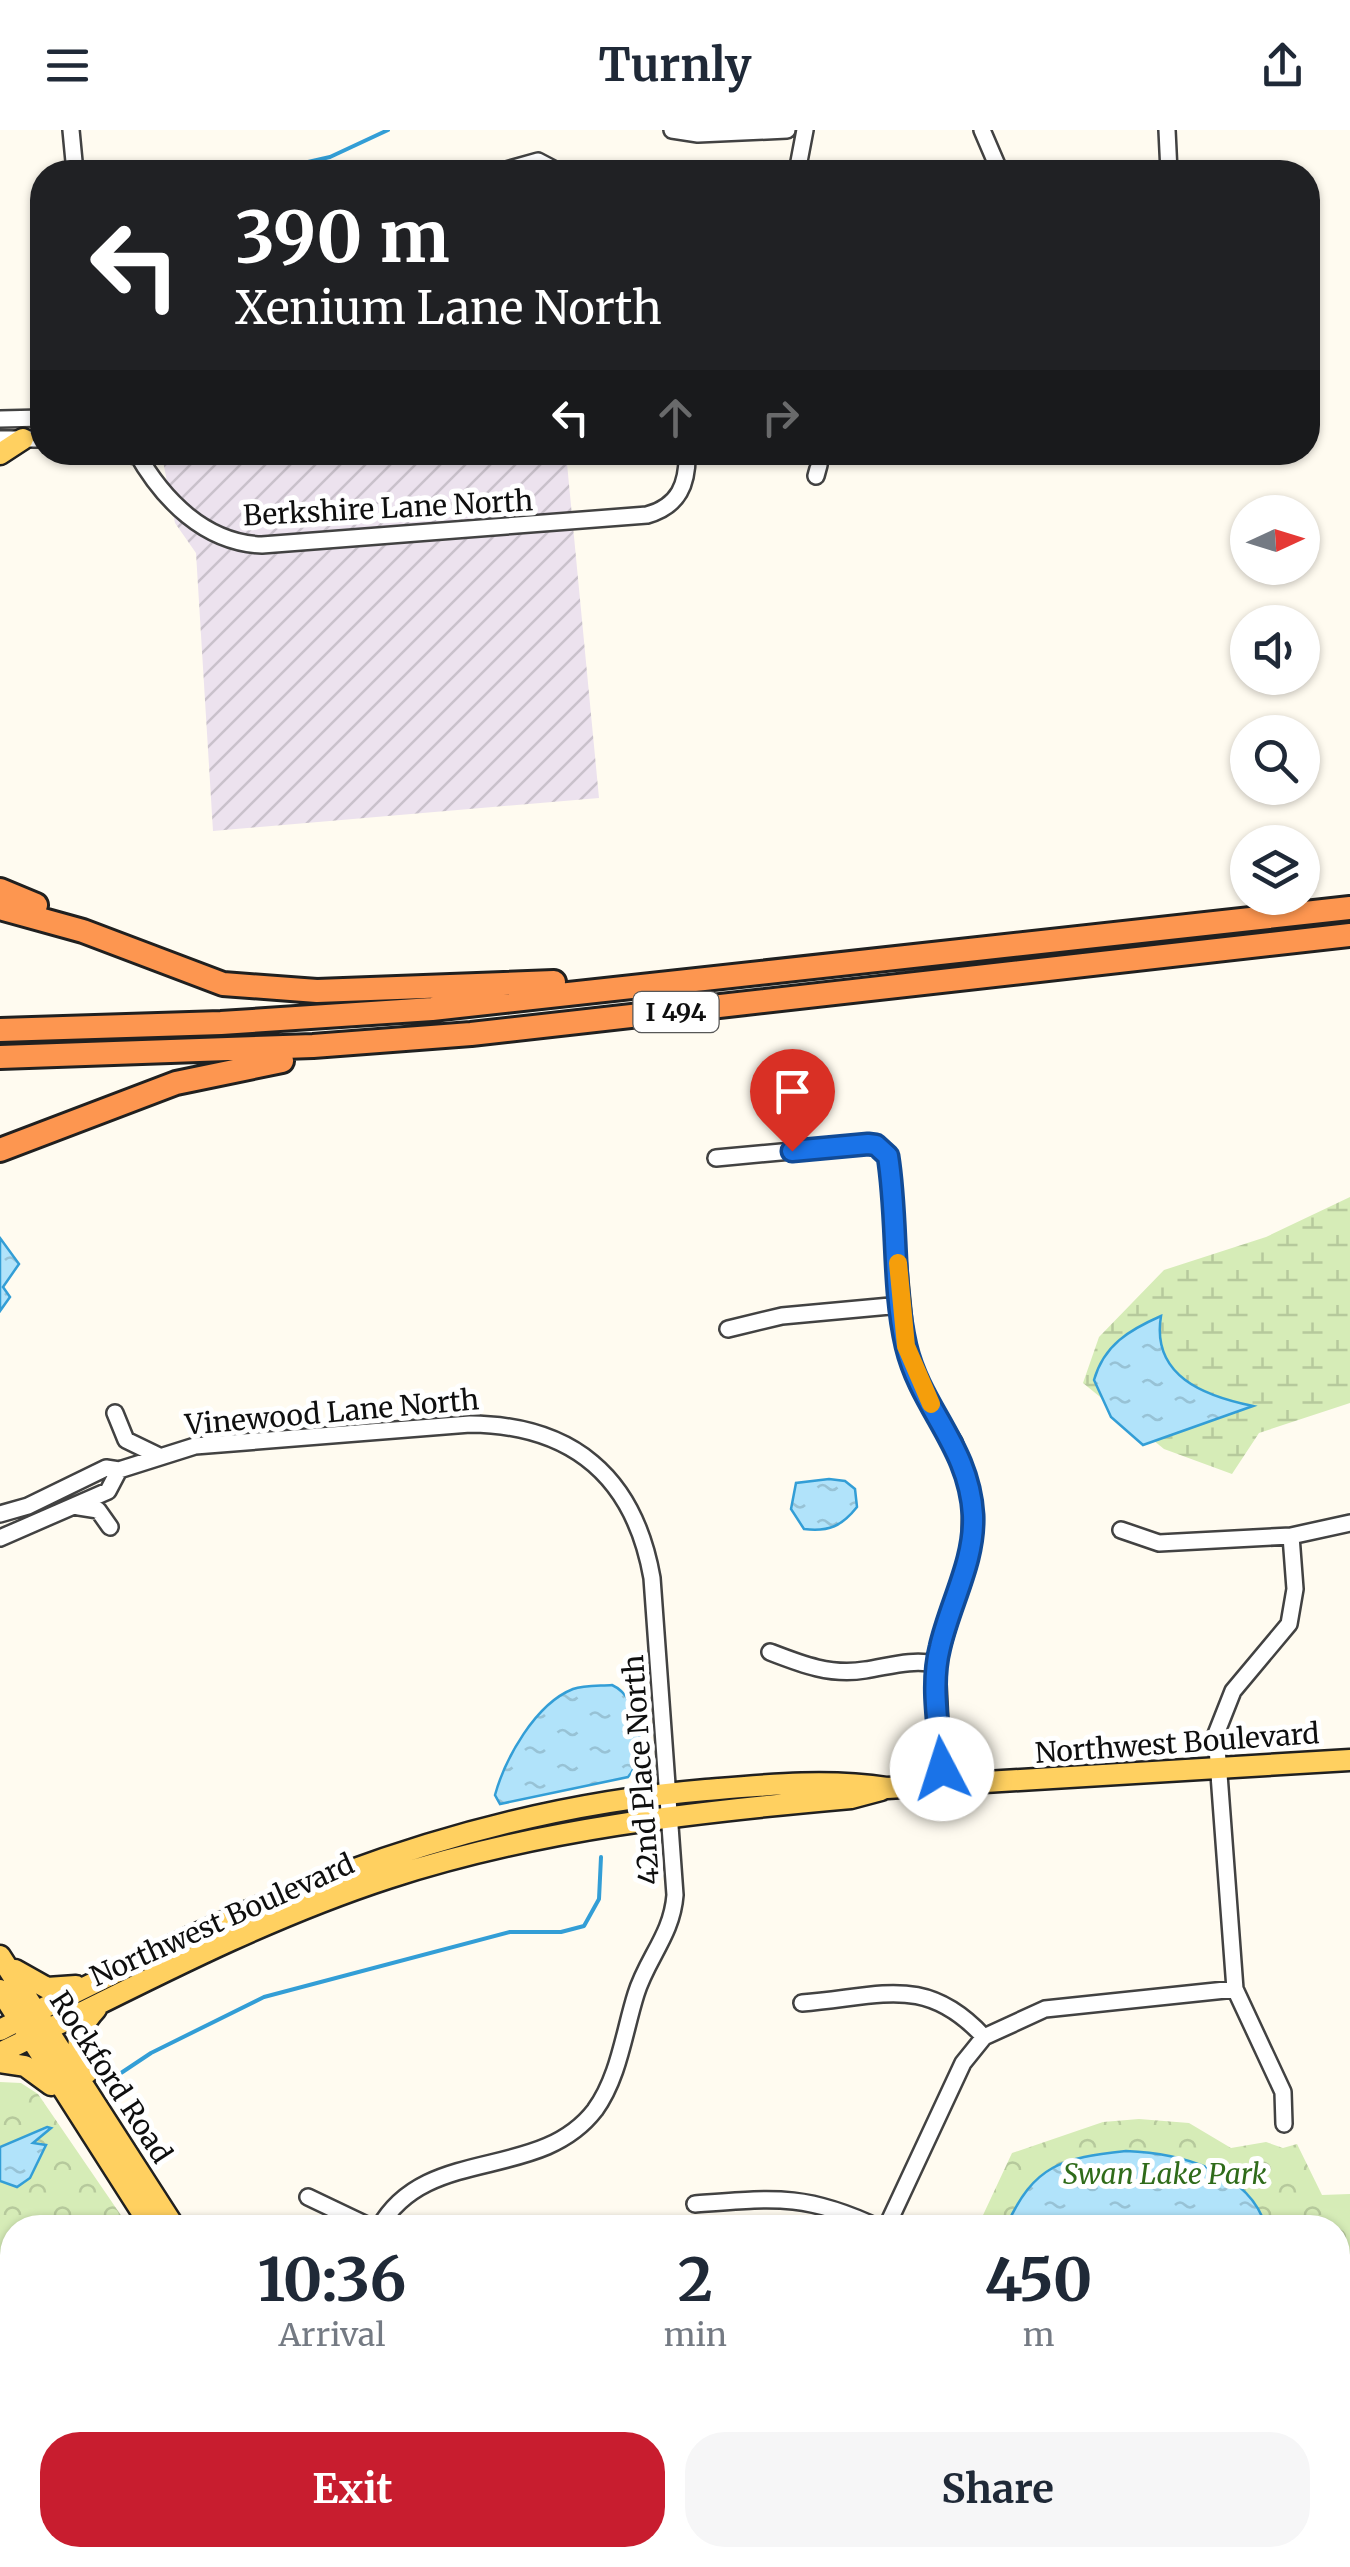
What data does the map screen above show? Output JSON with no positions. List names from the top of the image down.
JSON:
{
  "streets": {
    "highway": ["I 494"],
    "main road": ["Northwest Boulevard", "Rockford Road"],
    "street": ["Berkshire Lane North", "Vinewood Lane North", "42nd Place North"]
  },
  "crossings": [
    ["Vinewood Lane North", "42nd Place North"],
    ["Northwest Boulevard", "42nd Place North"],
    ["Northwest Boulevard", "Rockford Road"]
  ],
  "parks": ["Swan Lake Park"],
  "north": "right",
  "page": {
    "header": "Turnly",
    "turn": ["390 m", "Xenium Lane North"],
    "eta": [
      "10:36",
      "Arrival",
      "2",
      "min",
      "450",
      "m"
    ],
    "buttons": ["Exit", "Share"]
  }
}
